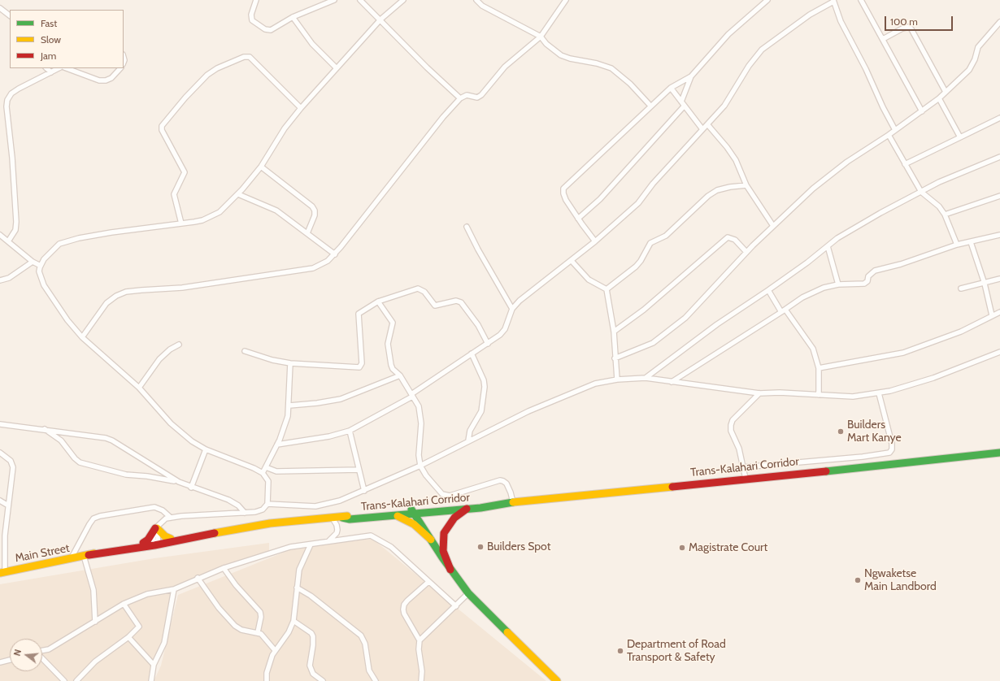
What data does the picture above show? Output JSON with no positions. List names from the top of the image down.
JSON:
{
  "streets": {
    "main road": ["Trans-Kalahari Corridor", "Main Street"]
  },
  "crossings": [
    ["Trans-Kalahari Corridor", "Main Street"]
  ],
  "places": [
    "Builders Mart Kanye",
    "Builders Spot",
    "Magistrate Court",
    "Ngwaketse Main Landbord",
    "Department of Road Transport & Safety"
  ],
  "legend": ["Fast", "Slow", "Jam"],
  "scale_bar": "100 m",
  "north": "left"
}
